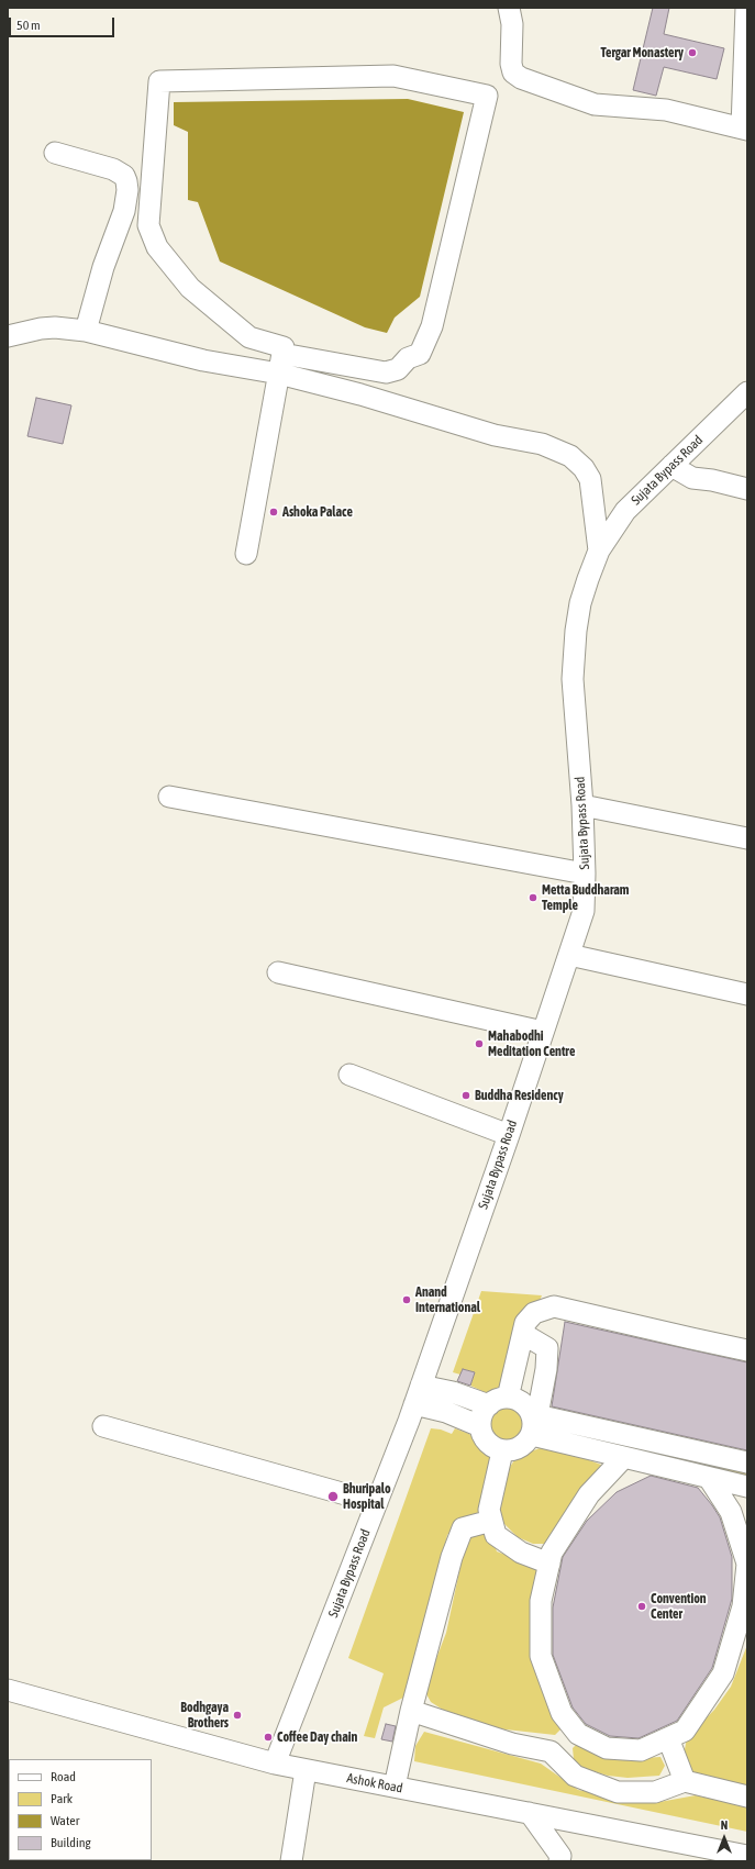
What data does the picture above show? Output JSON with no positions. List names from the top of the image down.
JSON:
{
  "streets": {
    "street": ["Sujata Bypass Road", "Ashok Road"]
  },
  "crossings": [
    ["Sujata Bypass Road", "Ashok Road"]
  ],
  "places": [
    "Tergar Monastery",
    "Ashoka Palace",
    "Metta Buddharam Temple",
    "Mahabodhi Meditation Centre",
    "Buddha Residency",
    "Anand International",
    "Bhuripalo Hospital",
    "Convention Center",
    "Bodhgaya Brothers",
    "Coffee Day chain"
  ],
  "legend": [
    "Road",
    "Park",
    "Water",
    "Building"
  ],
  "scale_bar": "50 m",
  "north": "top"
}
